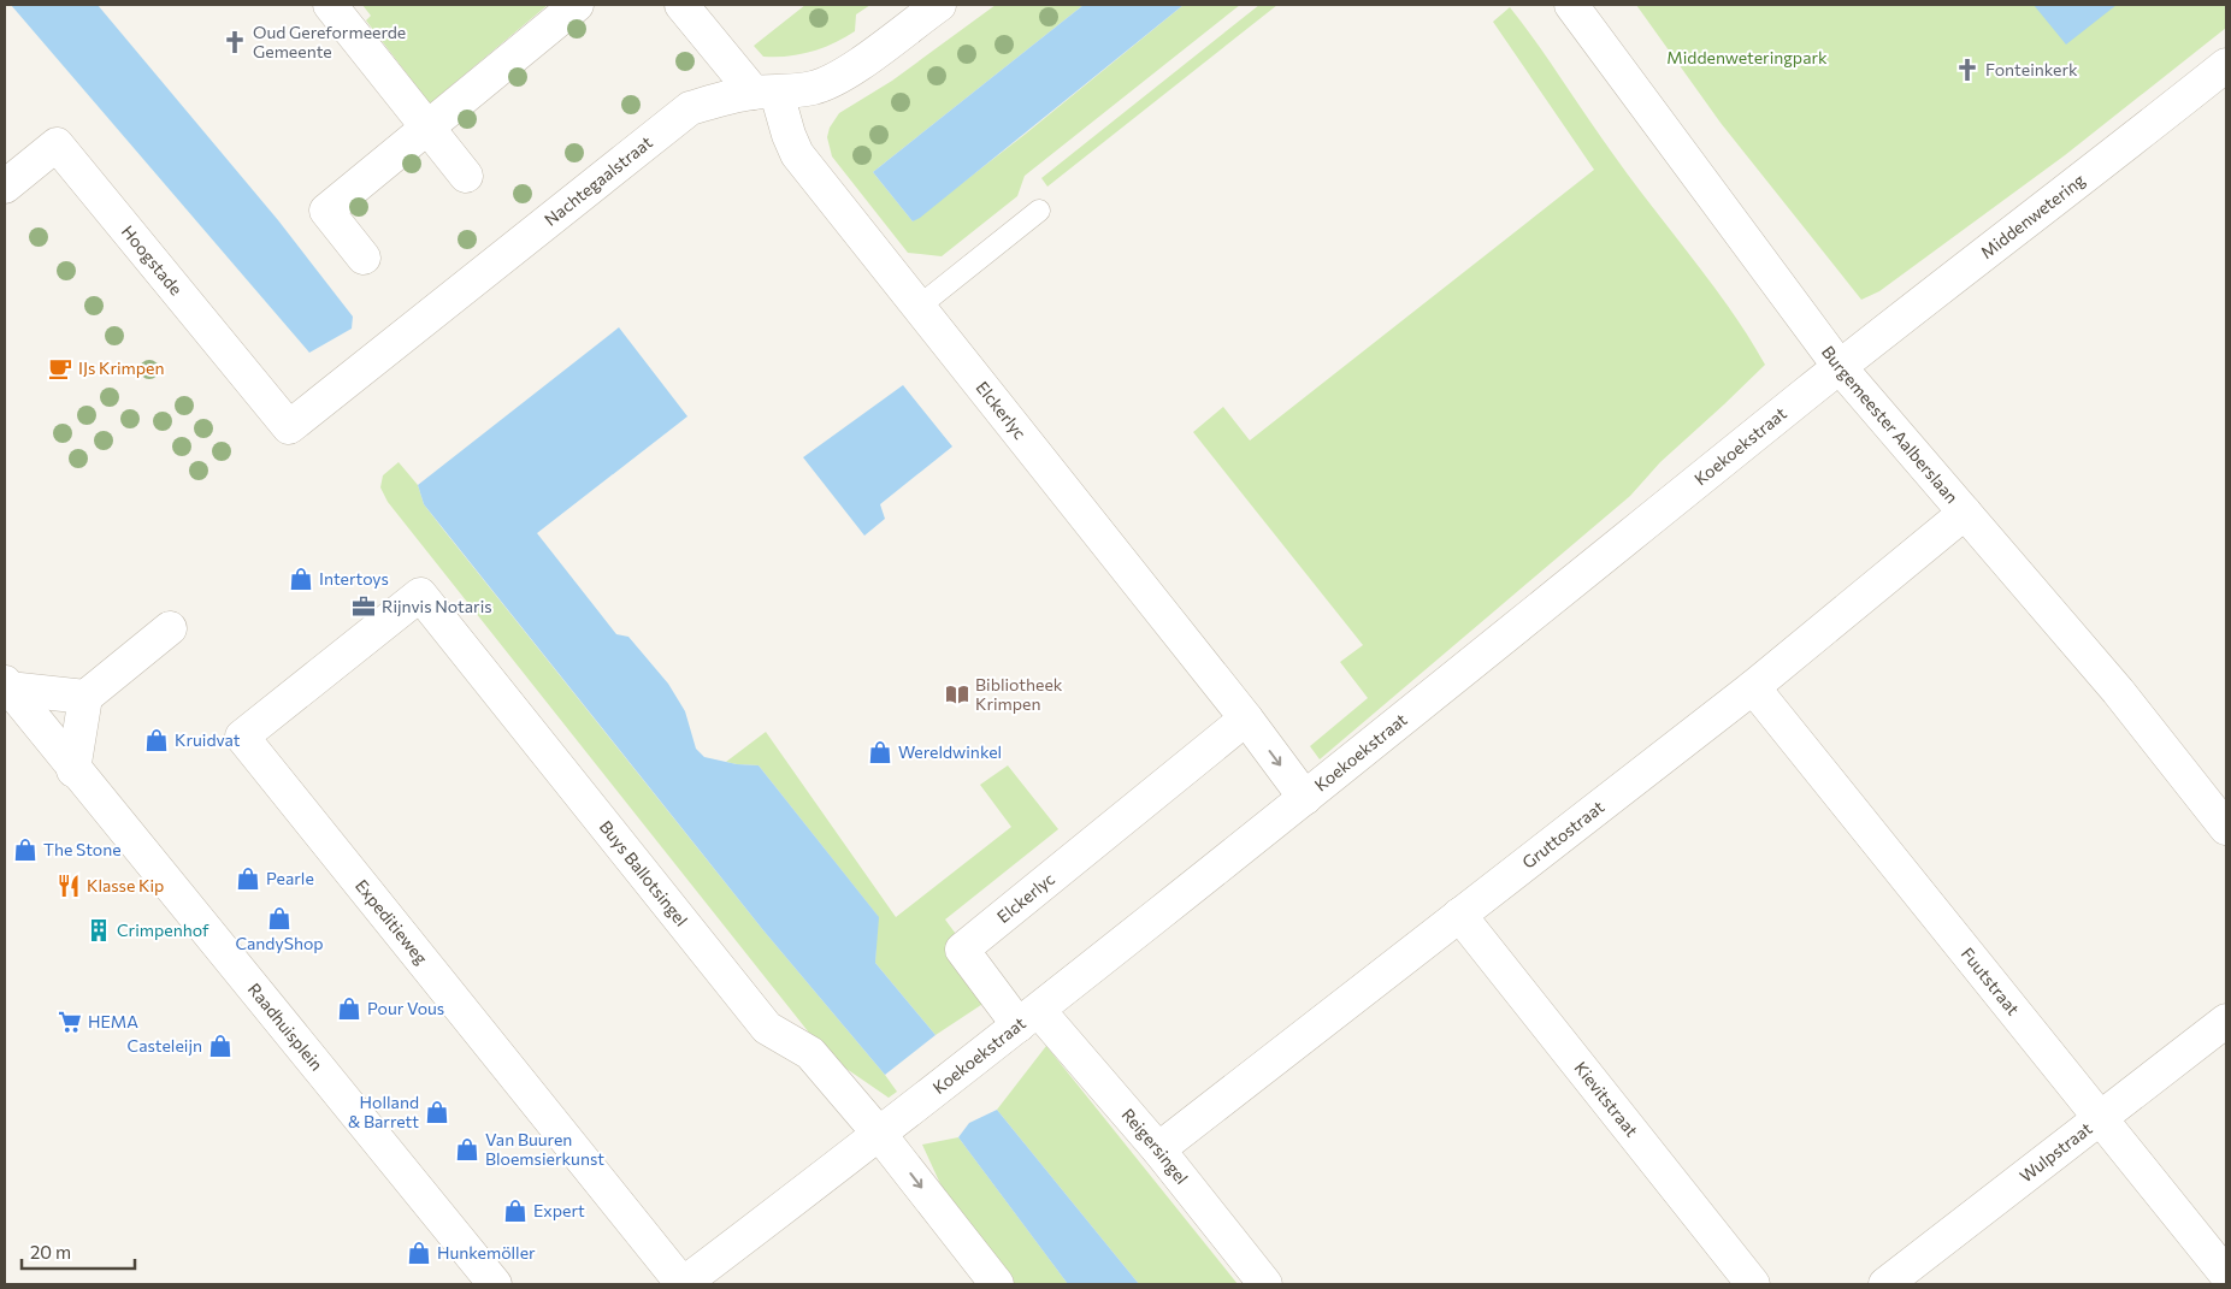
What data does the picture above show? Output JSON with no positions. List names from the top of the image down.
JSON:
{
  "streets": {
    "street": [
      "Nachtegaalstraat",
      "Middenwetering",
      "Hoogstade",
      "Elckerlyc",
      "Burgemeester Aalberslaan",
      "Koekoekstraat",
      "Gruttostraat",
      "Buys Ballotsingel",
      "Expeditieweg",
      "Fuutstraat",
      "Raadhuisplein",
      "Kievitstraat",
      "Reigersingel",
      "Wulpstraat"
    ]
  },
  "crossings": [
    ["Nachtegaalstraat", "Hoogstade"],
    ["Nachtegaalstraat", "Elckerlyc"],
    ["Middenwetering", "Burgemeester Aalberslaan"],
    ["Middenwetering", "Koekoekstraat"],
    ["Elckerlyc", "Koekoekstraat"],
    ["Elckerlyc", "Reigersingel"],
    ["Burgemeester Aalberslaan", "Koekoekstraat"],
    ["Burgemeester Aalberslaan", "Gruttostraat"],
    ["Koekoekstraat", "Buys Ballotsingel"],
    ["Koekoekstraat", "Reigersingel"],
    ["Gruttostraat", "Fuutstraat"],
    ["Gruttostraat", "Kievitstraat"],
    ["Gruttostraat", "Reigersingel"],
    ["Buys Ballotsingel", "Expeditieweg"],
    ["Fuutstraat", "Wulpstraat"]
  ],
  "parks": ["Middenweteringpark"],
  "places": {
    "church": ["Oud Gereformeerde Gemeente", "Fonteinkerk"],
    "cafe": ["IJs Krimpen"],
    "shop": [
      "Intertoys",
      "Kruidvat",
      "Wereldwinkel",
      "The Stone",
      "Pearle",
      "CandyShop",
      "Pour Vous",
      "Casteleijn",
      "Holland & Barrett",
      "Van Buuren Bloemsierkunst",
      "Expert",
      "Hunkemöller"
    ],
    "office": ["Rijnvis Notaris"],
    "library": ["Bibliotheek Krimpen"],
    "restaurant": ["Klasse Kip"],
    "building": ["Crimpenhof"],
    "supermarket": ["HEMA"]
  },
  "scale_bar": "20 m"
}
